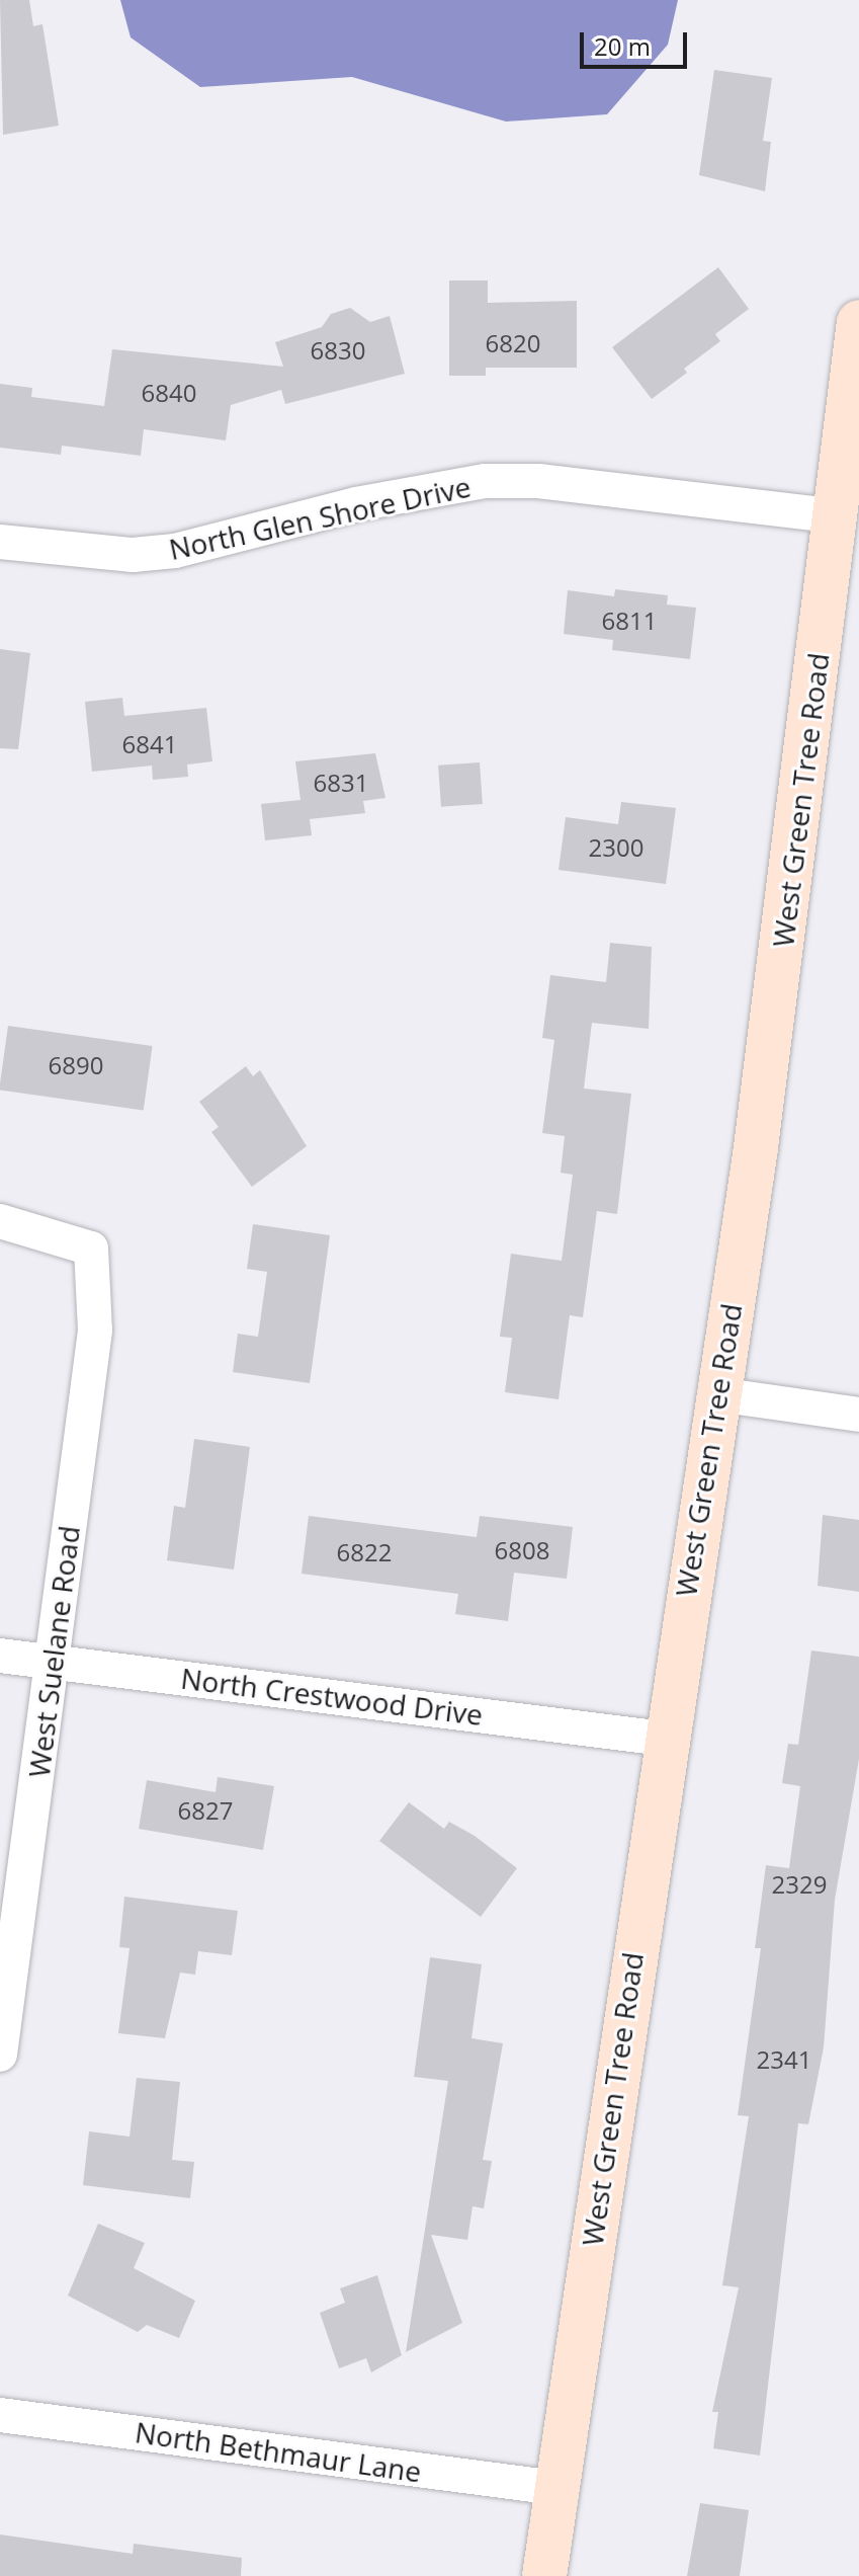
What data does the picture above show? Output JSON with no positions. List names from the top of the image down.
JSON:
{
  "streets": {
    "street": [
      "North Glen Shore Drive",
      "West Green Tree Road",
      "West Suelane Road",
      "North Crestwood Drive",
      "North Bethmaur Lane"
    ]
  },
  "crossings": [
    ["North Glen Shore Drive", "West Green Tree Road"],
    ["West Green Tree Road", "North Crestwood Drive"],
    ["West Green Tree Road", "North Bethmaur Lane"],
    ["West Suelane Road", "North Crestwood Drive"]
  ],
  "house_numbers": [
    "6820",
    "6830",
    "6840",
    "6811",
    "6841",
    "6831",
    "2300",
    "6890",
    "6808",
    "6822",
    "6827",
    "2329",
    "2341"
  ],
  "scale_bar": "20 m"
}
